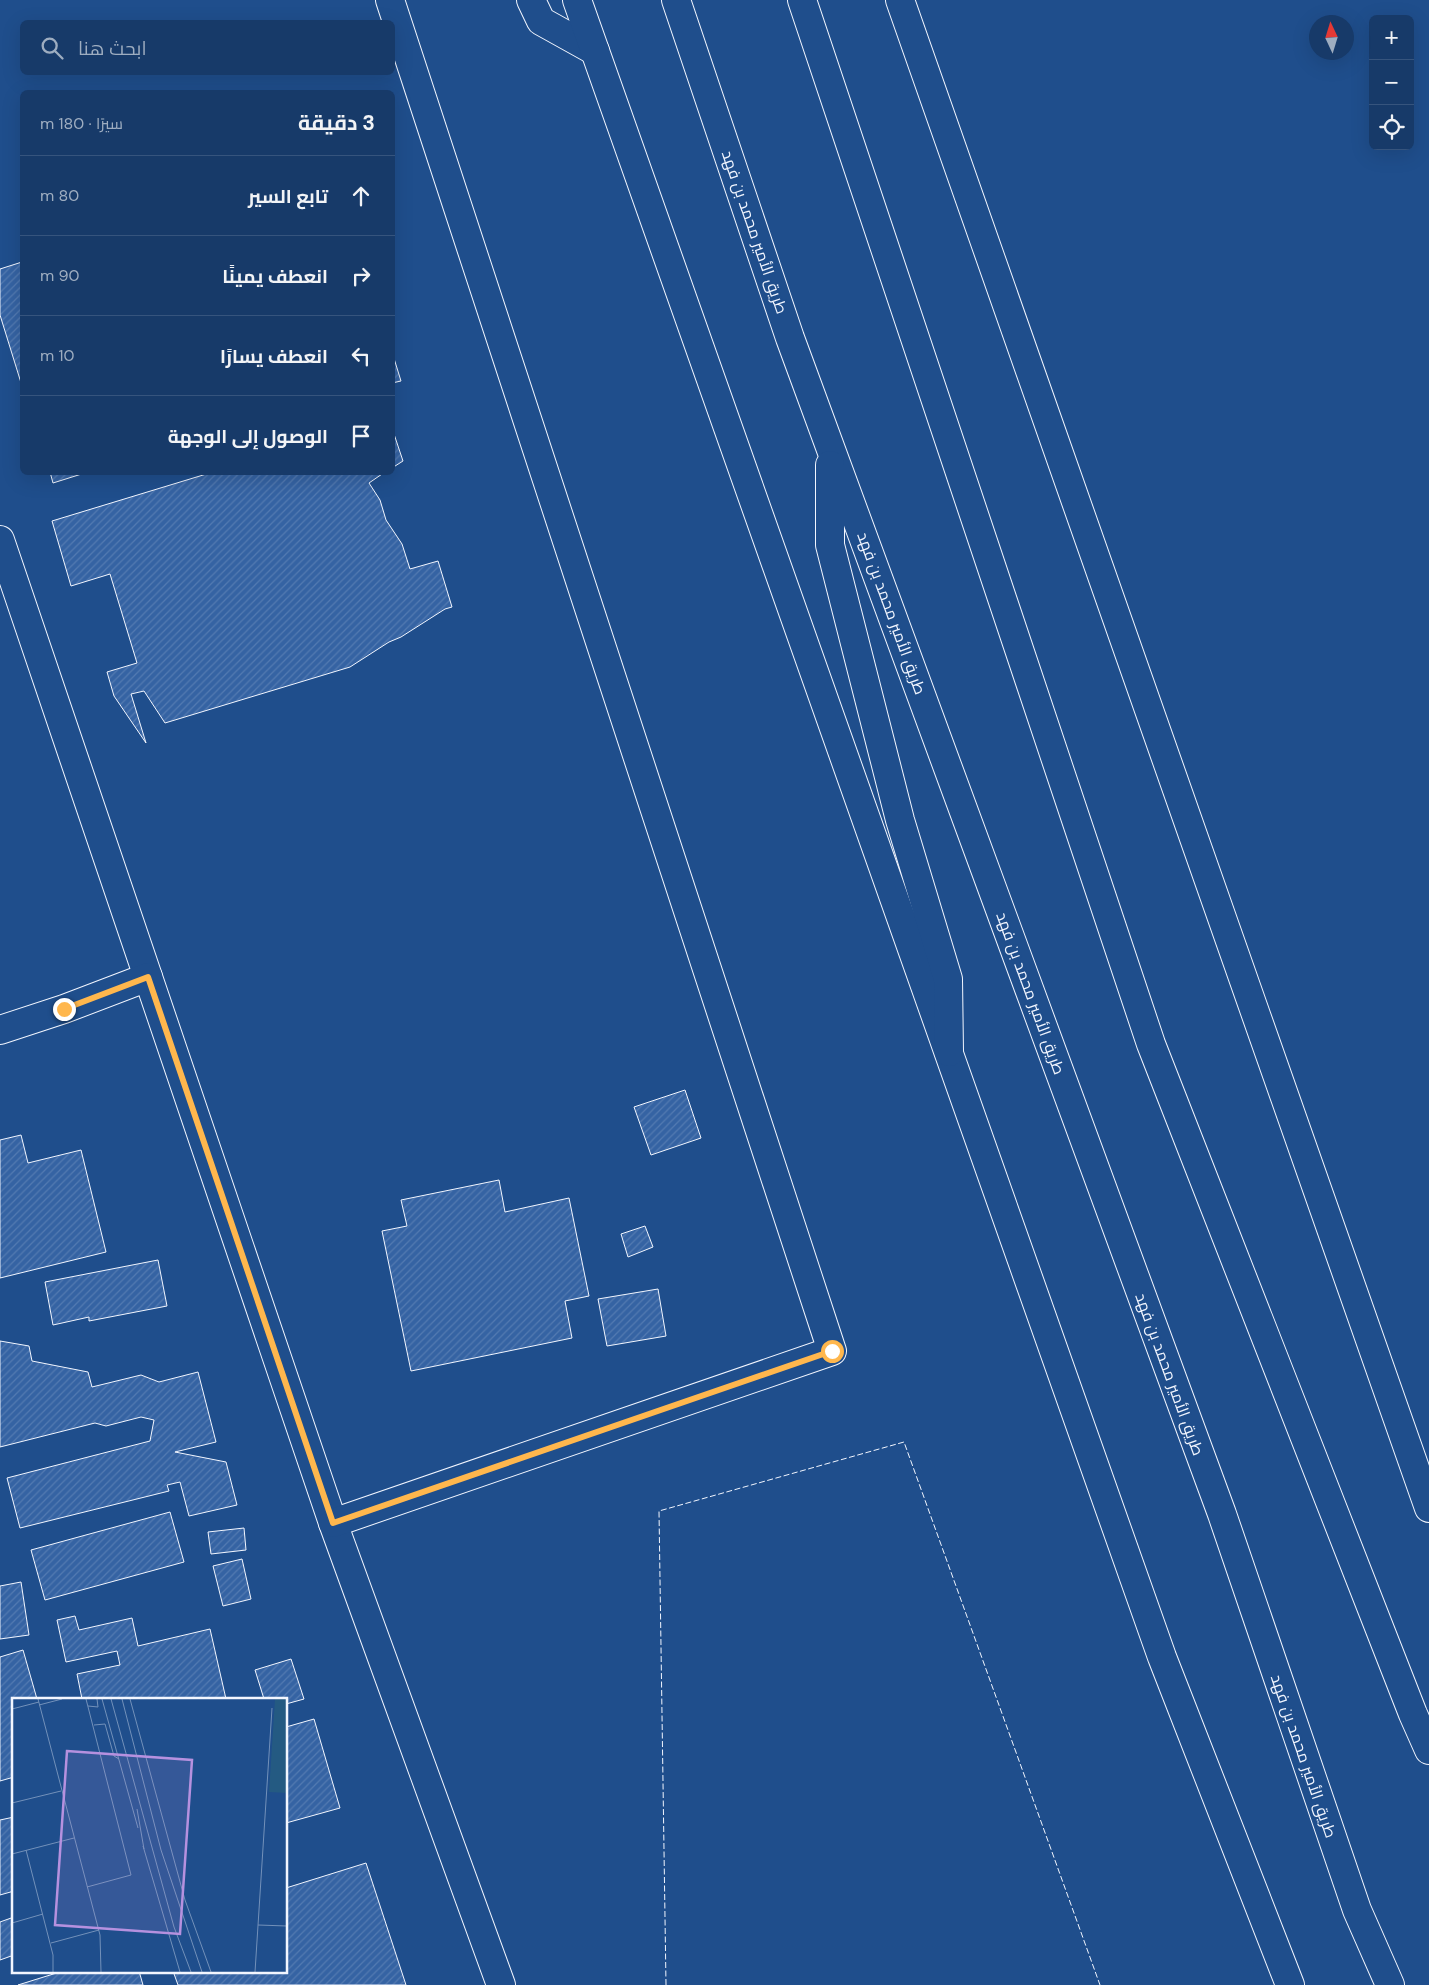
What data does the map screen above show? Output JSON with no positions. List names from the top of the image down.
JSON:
{
  "streets": {
    "main road": ["طريق الأمير محمد بن فهد"]
  },
  "north": "top",
  "page": {
    "map_buttons": ["+", "−"],
    "search": "ابحث هنا",
    "heading": ["3 دقيقة", "سيرًا · 180 m"],
    "list": [
      ["تابع السير", "80 m"],
      ["انعطف يمينًا", "90 m"],
      ["انعطف يسارًا", "10 m"],
      "الوصول إلى الوجهة"
    ]
  }
}
